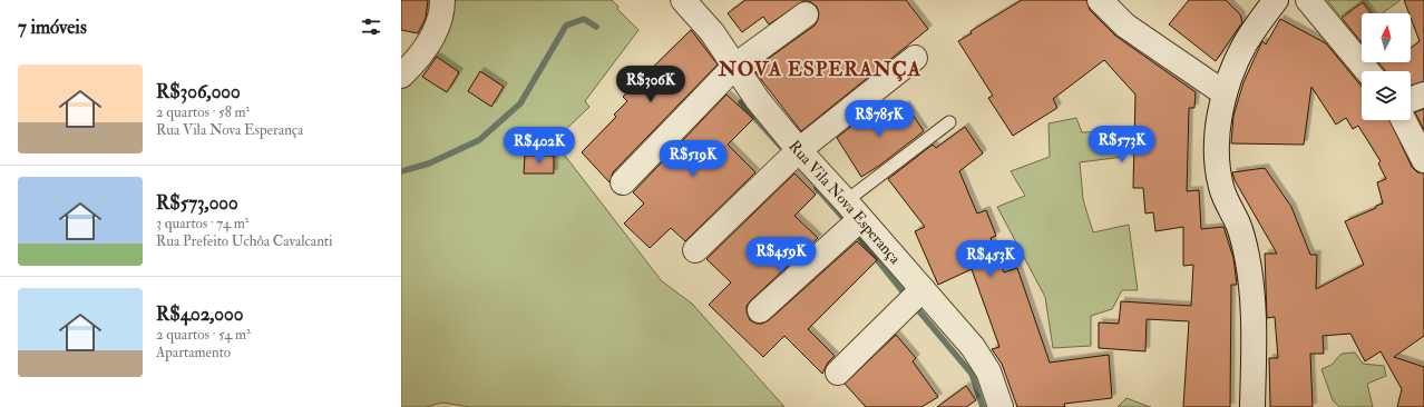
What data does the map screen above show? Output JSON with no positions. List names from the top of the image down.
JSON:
{
  "streets": {
    "street": ["Rua Vila Nova Esperança"]
  },
  "districts": ["NOVA ESPERANÇA"],
  "north": "top",
  "page": {
    "heading": "7 imóveis",
    "list": [
      {
        "name": "R$306,000",
        "note": "2 quartos · 58 m² · Rua Vila Nova Esperança"
      },
      {
        "name": "R$573,000",
        "note": "3 quartos · 74 m² · Rua Prefeito Uchôa Cavalcanti"
      },
      {
        "name": "R$402,000",
        "note": "2 quartos · 54 m² · Apartamento"
      }
    ],
    "price": [
      "R$306K",
      "R$785K",
      "R$573K",
      "R$402K",
      "R$519K",
      "R$459K",
      "R$453K"
    ]
  }
}
